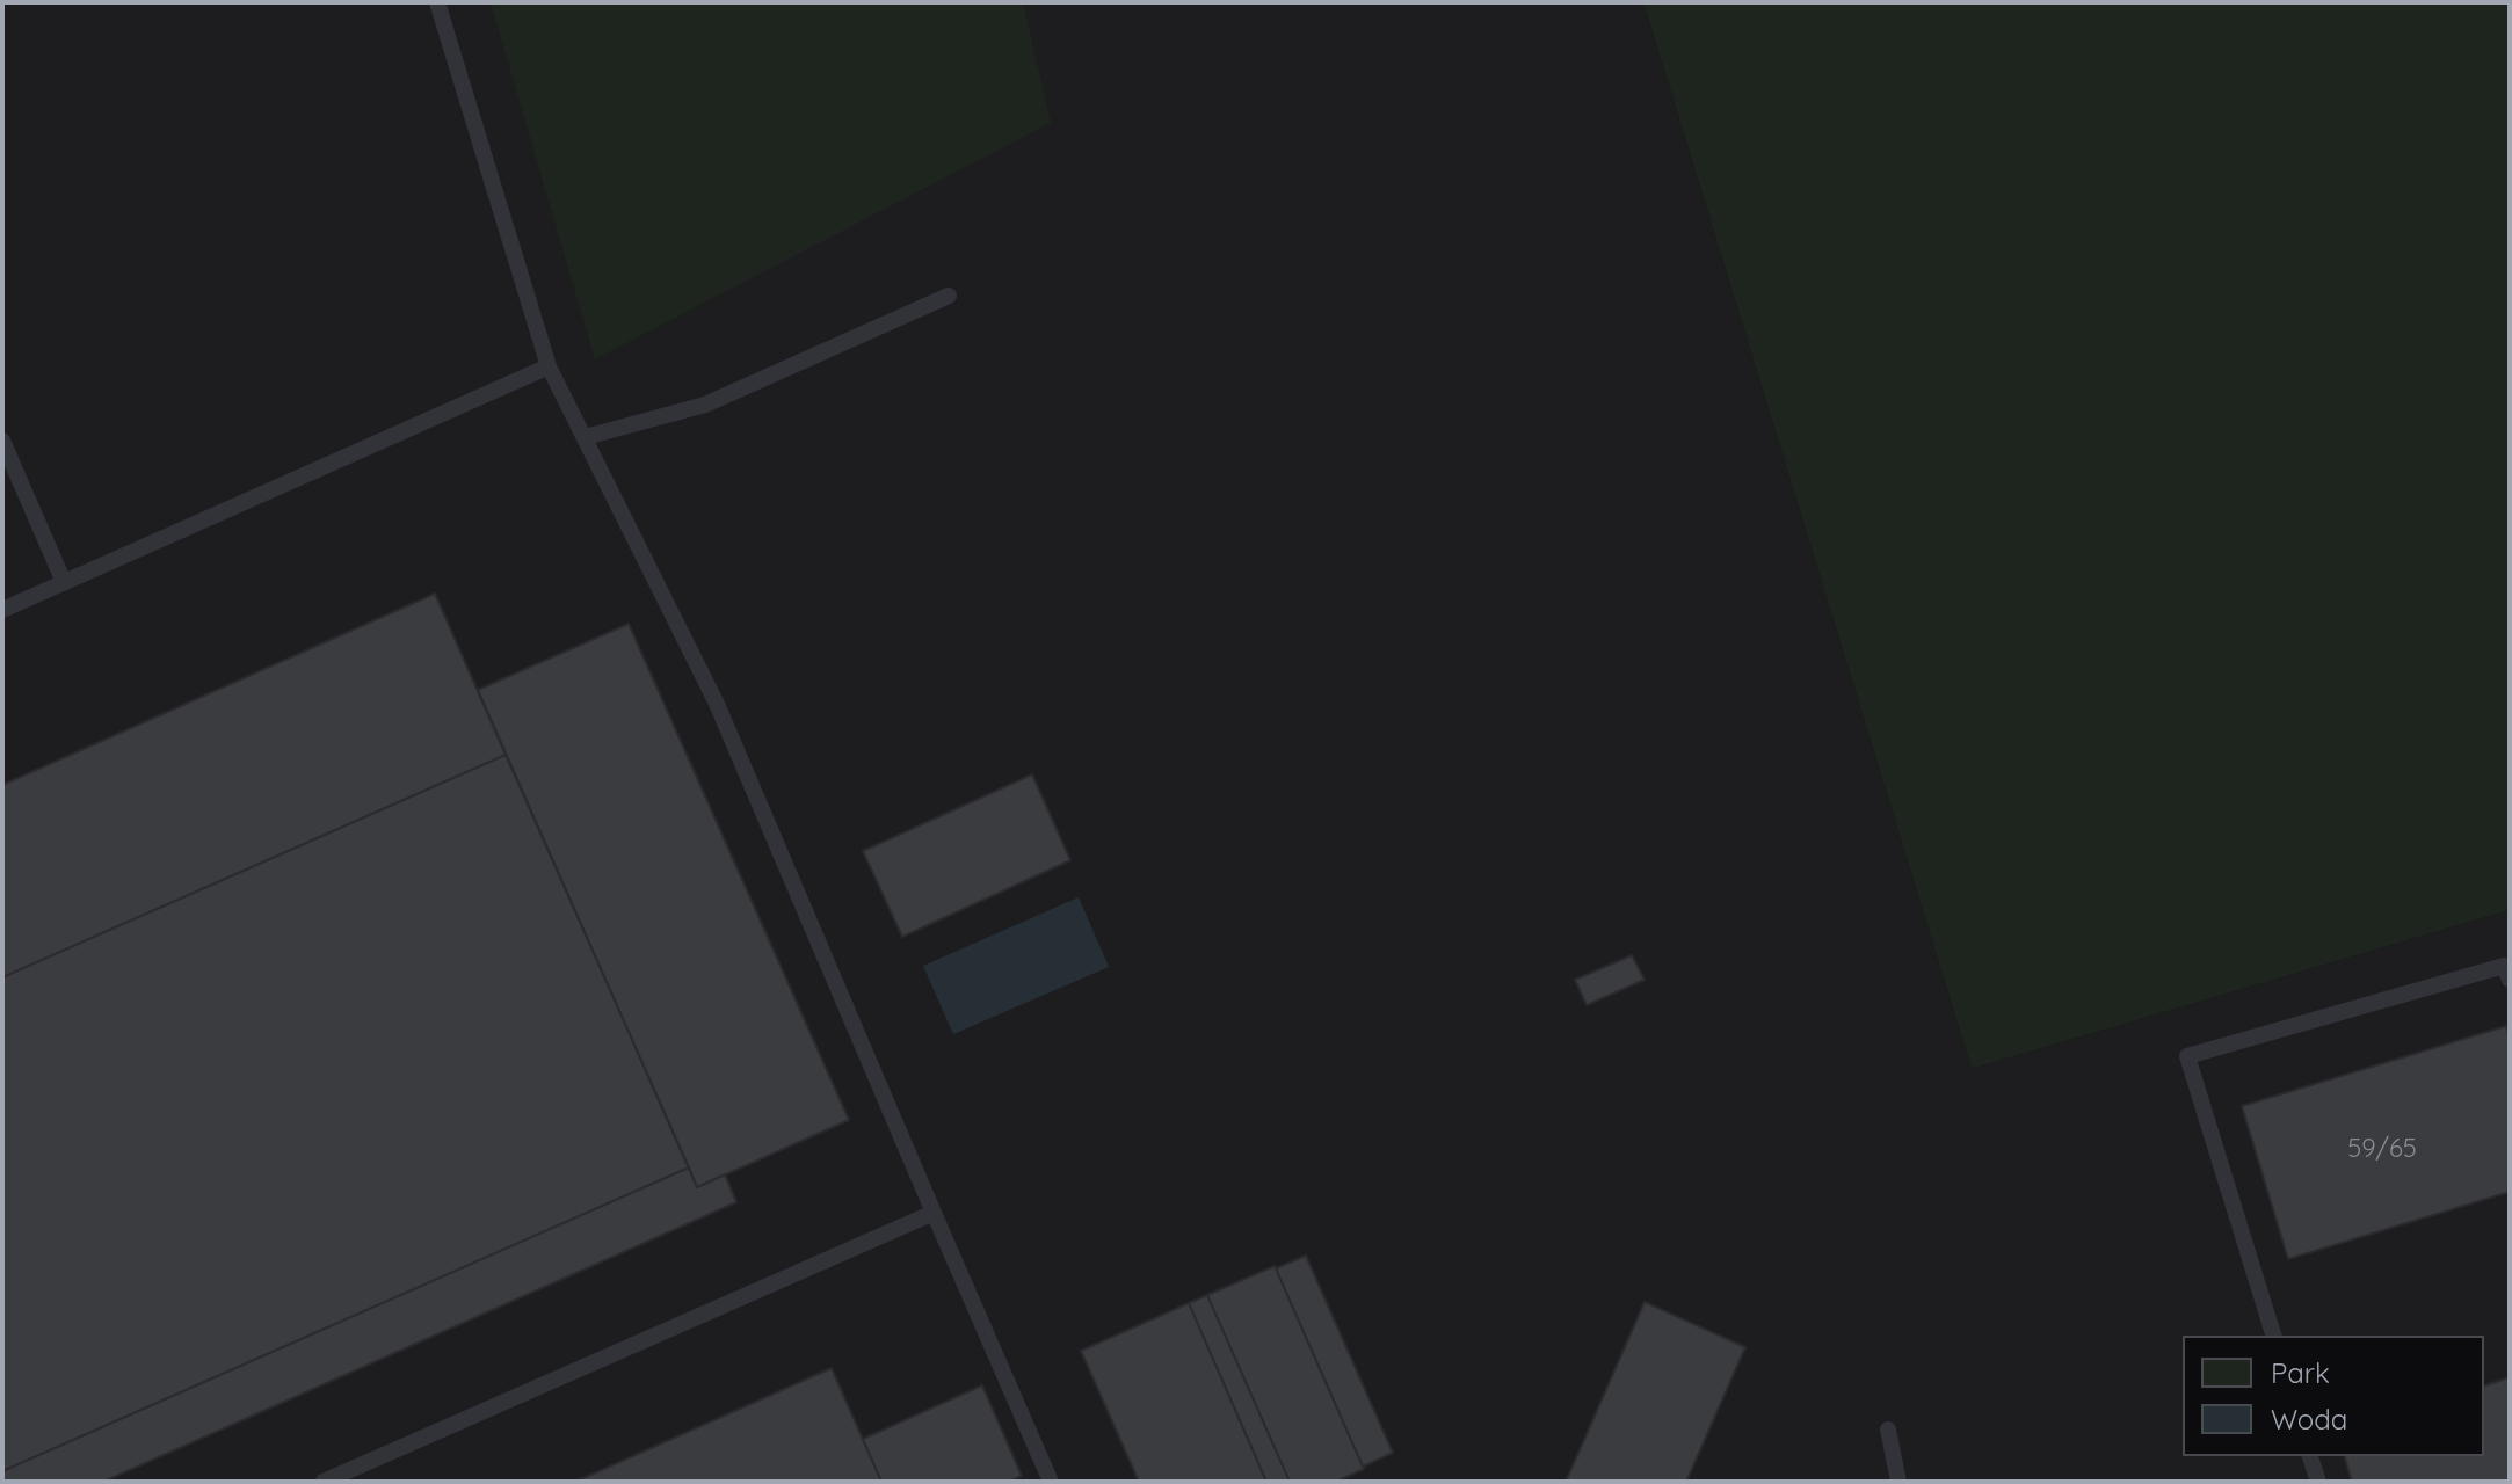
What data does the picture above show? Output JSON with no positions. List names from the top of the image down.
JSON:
{
  "house_numbers": ["59/65"],
  "legend": ["Park", "Woda"]
}
